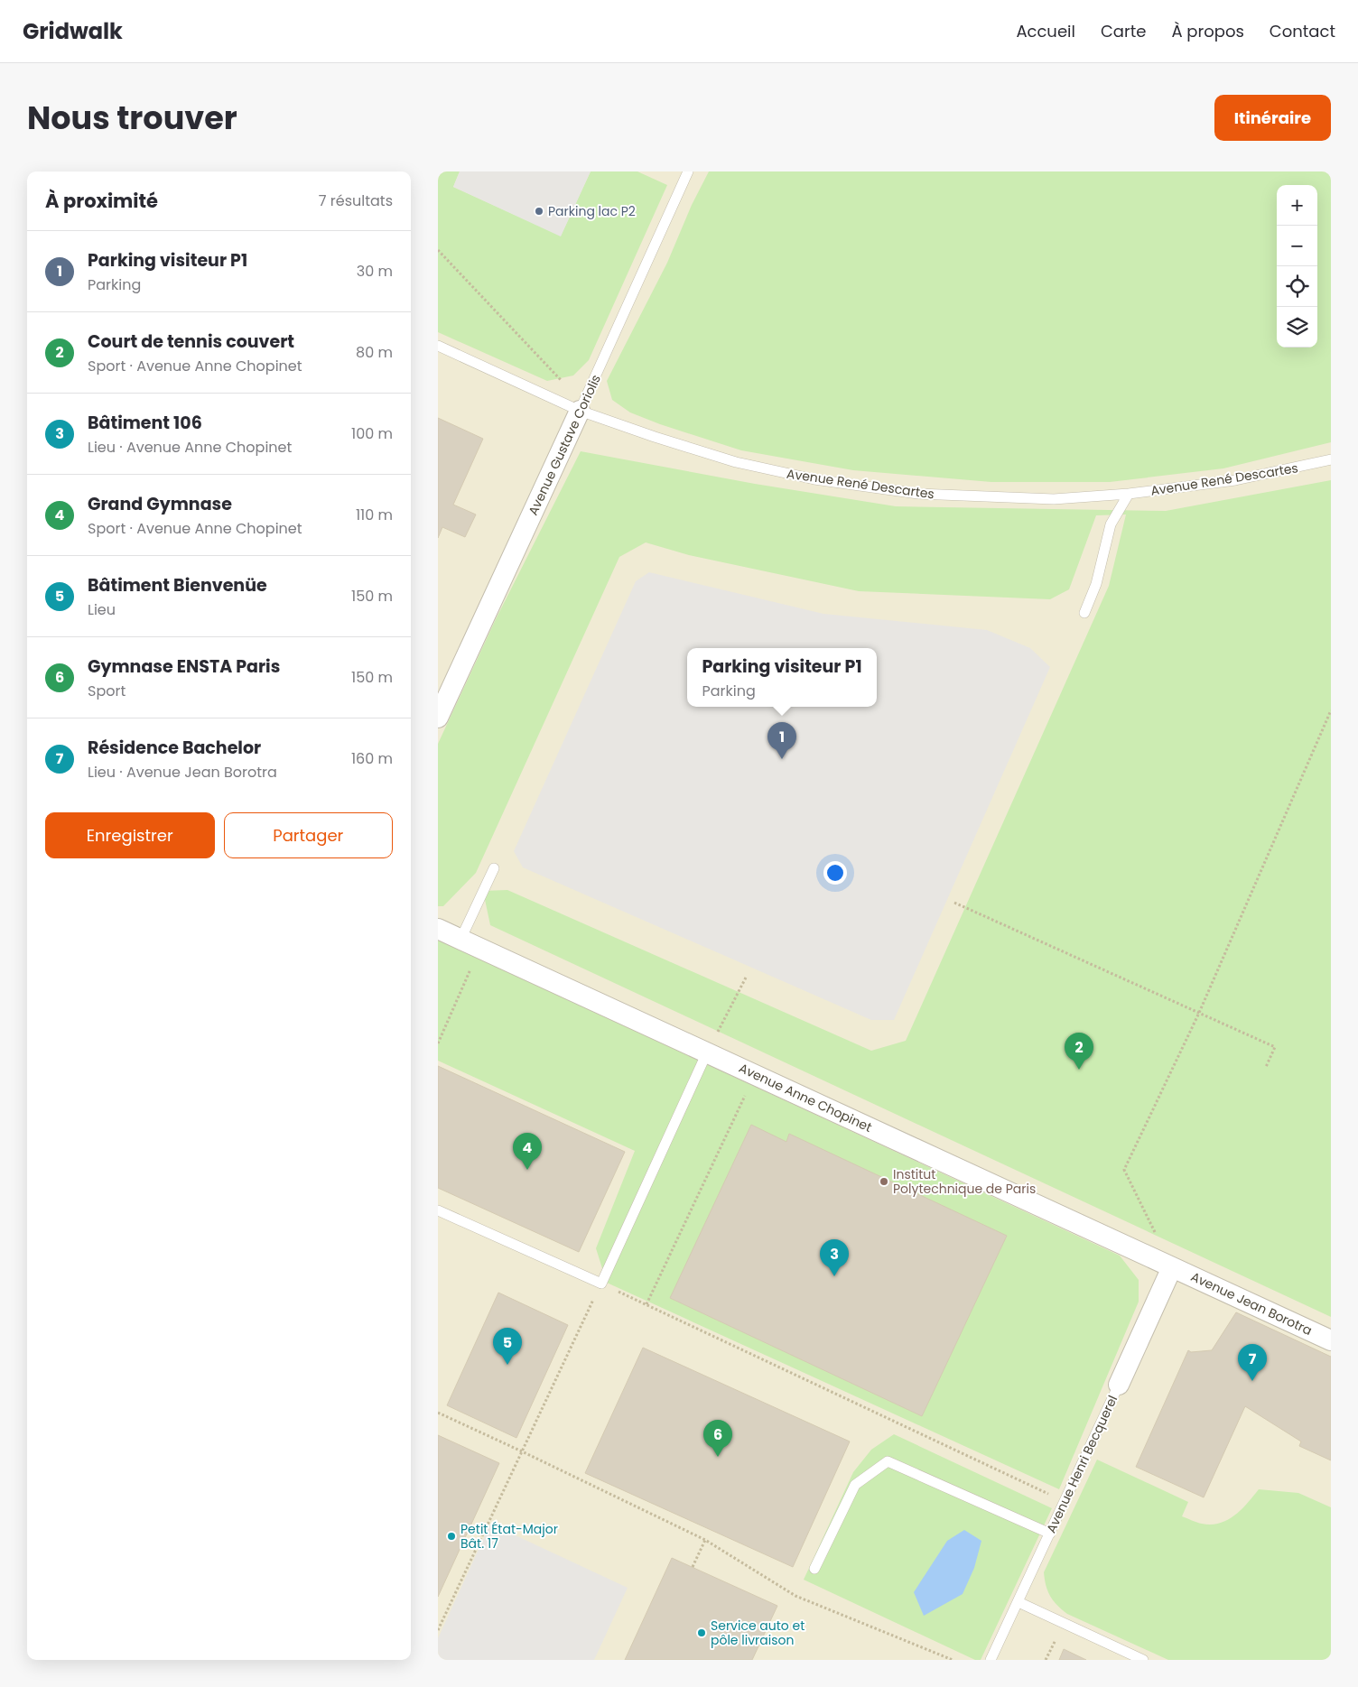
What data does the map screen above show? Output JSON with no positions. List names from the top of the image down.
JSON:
{
  "streets": {
    "street": [
      "Avenue Gustave Coriolis",
      "Avenue Anne Chopinet",
      "Avenue Jean Borotra",
      "Avenue Henri Becquerel"
    ],
    "lane": ["Avenue René Descartes"]
  },
  "crossings": [
    ["Avenue Gustave Coriolis", "Avenue René Descartes"],
    ["Avenue Anne Chopinet", "Avenue Jean Borotra"],
    ["Avenue Anne Chopinet", "Avenue Henri Becquerel"],
    ["Avenue Jean Borotra", "Avenue Henri Becquerel"]
  ],
  "places": [
    "Parking lac P2",
    "Institut Polytechnique de Paris",
    "Petit État-Major Bât. 17",
    "Service auto et pôle livraison"
  ],
  "page": {
    "header": "Gridwalk",
    "nav": [
      "Accueil",
      "Carte",
      "À propos",
      "Contact"
    ],
    "title": "Nous trouver",
    "buttons": [
      "Itinéraire",
      ["Enregistrer", "Partager"]
    ],
    "heading": ["À proximité", "7 résultats"],
    "map_buttons": ["+", "−"],
    "list": [
      {
        "mark": "1",
        "name": "Parking visiteur P1",
        "note": "Parking",
        "value": "30 m"
      },
      {
        "mark": "2",
        "name": "Court de tennis couvert",
        "note": "Sport · Avenue Anne Chopinet",
        "value": "80 m"
      },
      {
        "mark": "3",
        "name": "Bâtiment 106",
        "note": "Lieu · Avenue Anne Chopinet",
        "value": "100 m"
      },
      {
        "mark": "4",
        "name": "Grand Gymnase",
        "note": "Sport · Avenue Anne Chopinet",
        "value": "110 m"
      },
      {
        "mark": "5",
        "name": "Bâtiment Bienvenüe",
        "note": "Lieu",
        "value": "150 m"
      },
      {
        "mark": "6",
        "name": "Gymnase ENSTA Paris",
        "note": "Sport",
        "value": "150 m"
      },
      {
        "mark": "7",
        "name": "Résidence Bachelor",
        "note": "Lieu · Avenue Jean Borotra",
        "value": "160 m"
      }
    ],
    "popup": ["Parking visiteur P1", "Parking"],
    "pins": [
      "1",
      "2",
      "4",
      "3",
      "5",
      "7",
      "6"
    ]
  }
}
